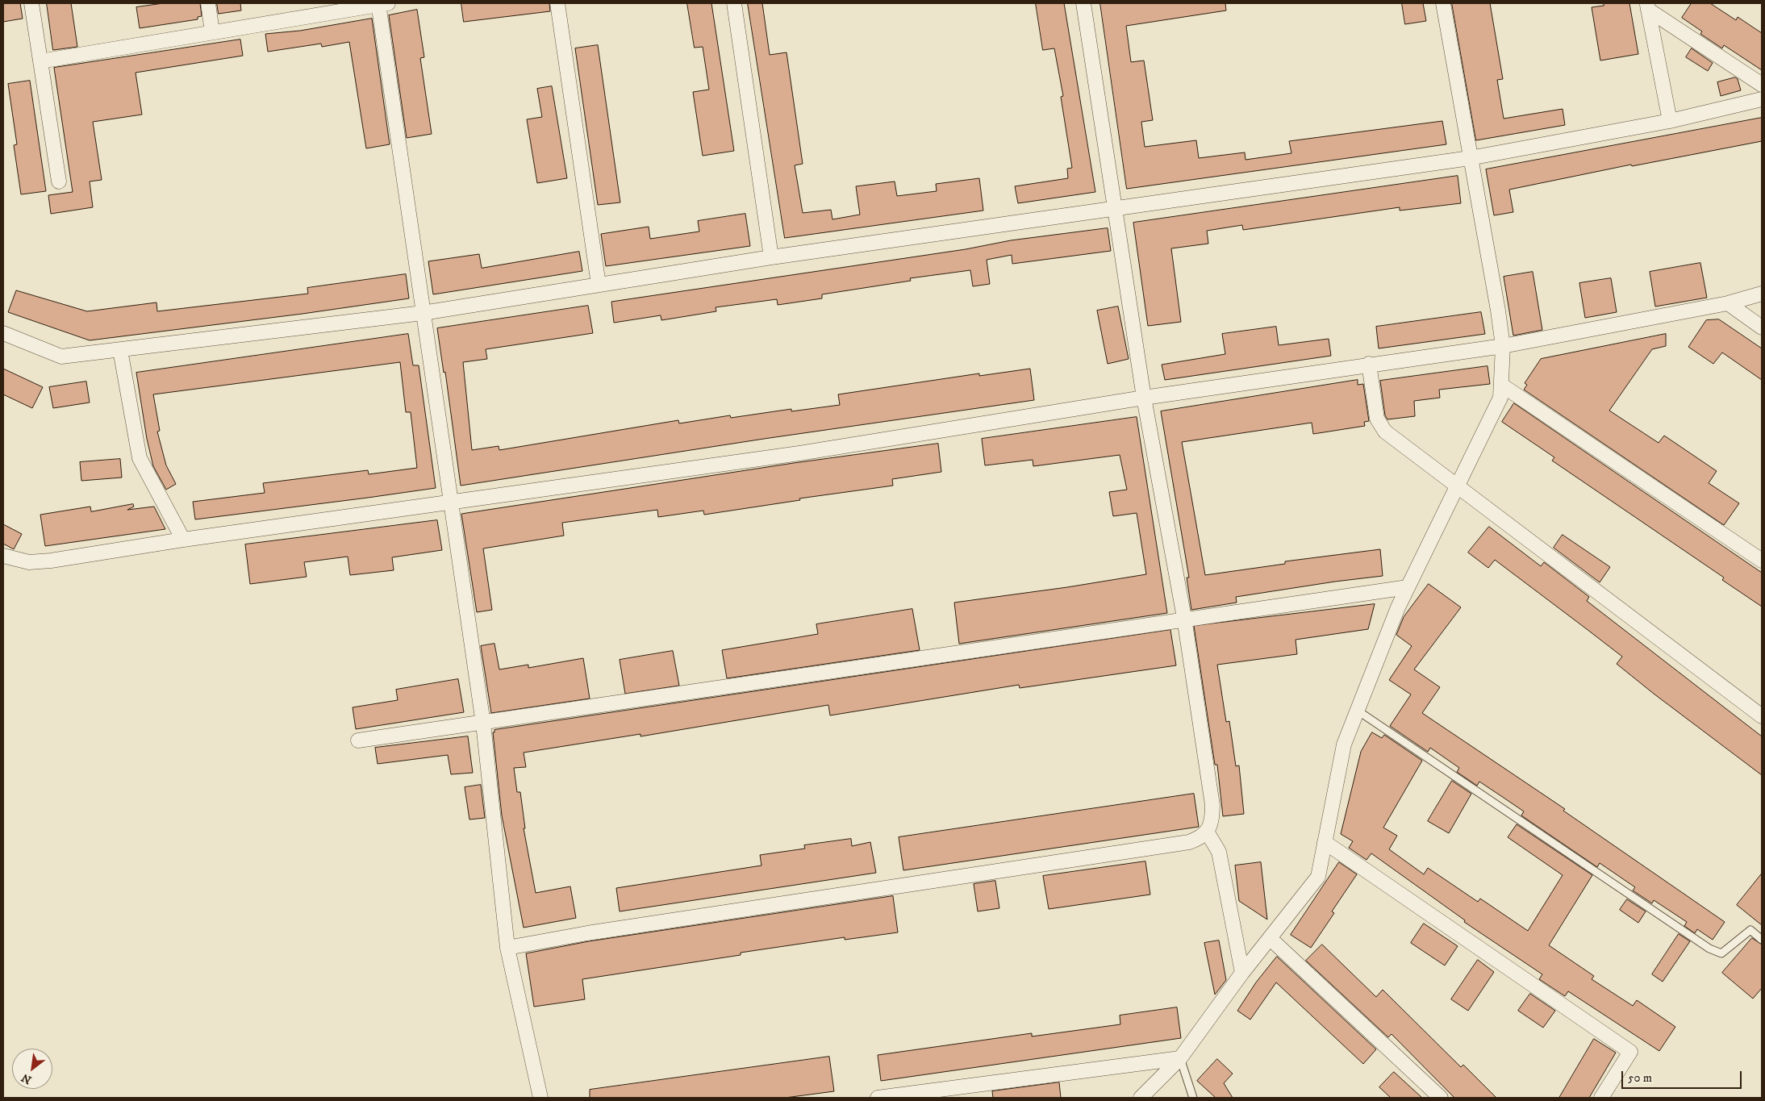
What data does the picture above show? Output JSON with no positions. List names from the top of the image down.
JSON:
{
  "scale_bar": "50 m",
  "north": "bottom left"
}
